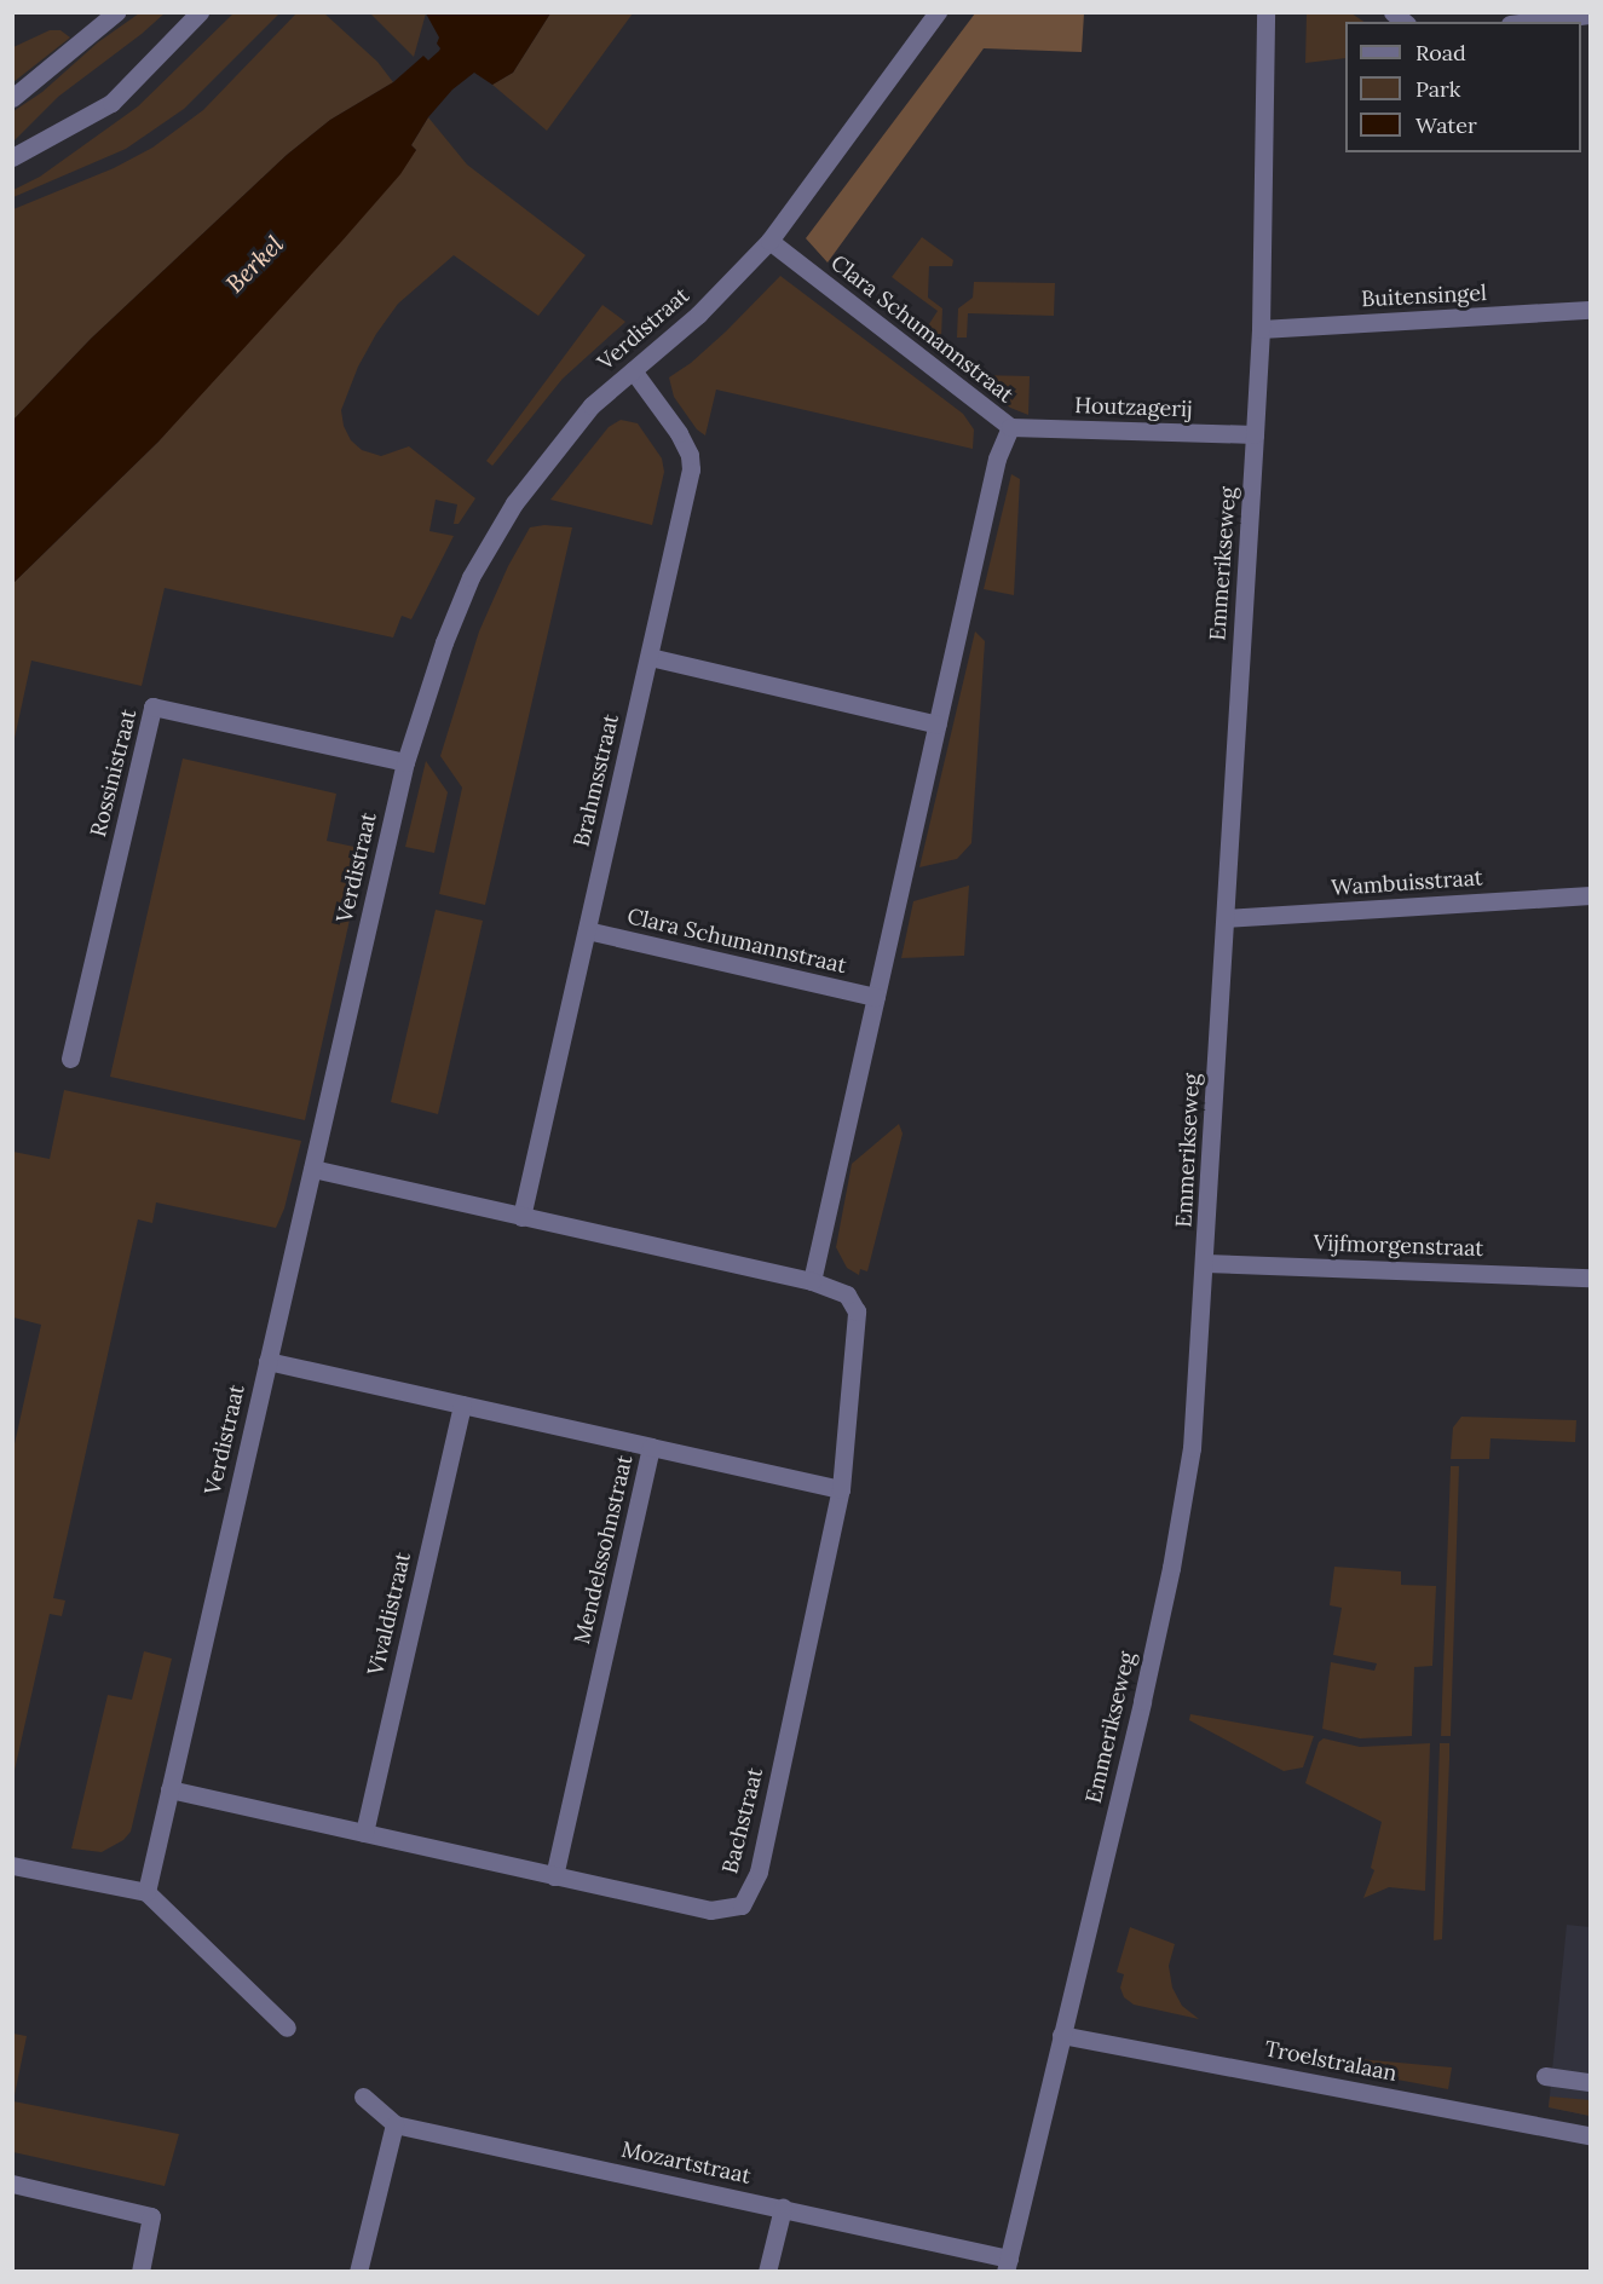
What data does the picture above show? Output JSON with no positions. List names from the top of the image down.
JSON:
{
  "streets": {
    "street": [
      "Buitensingel",
      "Verdistraat",
      "Clara Schumannstraat",
      "Houtzagerij",
      "Emmerikseweg",
      "Rossinistraat",
      "Brahmsstraat",
      "Wambuisstraat",
      "Vijfmorgenstraat",
      "Mendelssohnstraat",
      "Vivaldistraat",
      "Bachstraat",
      "Troelstralaan",
      "Mozartstraat"
    ]
  },
  "crossings": [
    ["Buitensingel", "Emmerikseweg"],
    ["Verdistraat", "Clara Schumannstraat"],
    ["Verdistraat", "Rossinistraat"],
    ["Verdistraat", "Brahmsstraat"],
    ["Verdistraat", "Mendelssohnstraat"],
    ["Verdistraat", "Bachstraat"],
    ["Clara Schumannstraat", "Houtzagerij"],
    ["Clara Schumannstraat", "Brahmsstraat"],
    ["Clara Schumannstraat", "Bachstraat"],
    ["Houtzagerij", "Emmerikseweg"],
    ["Emmerikseweg", "Wambuisstraat"],
    ["Emmerikseweg", "Vijfmorgenstraat"],
    ["Emmerikseweg", "Troelstralaan"],
    ["Emmerikseweg", "Mozartstraat"],
    ["Mendelssohnstraat", "Vivaldistraat"],
    ["Mendelssohnstraat", "Bachstraat"],
    ["Vivaldistraat", "Bachstraat"]
  ],
  "water": ["Berkel"],
  "legend": ["Road", "Park", "Water"]
}
